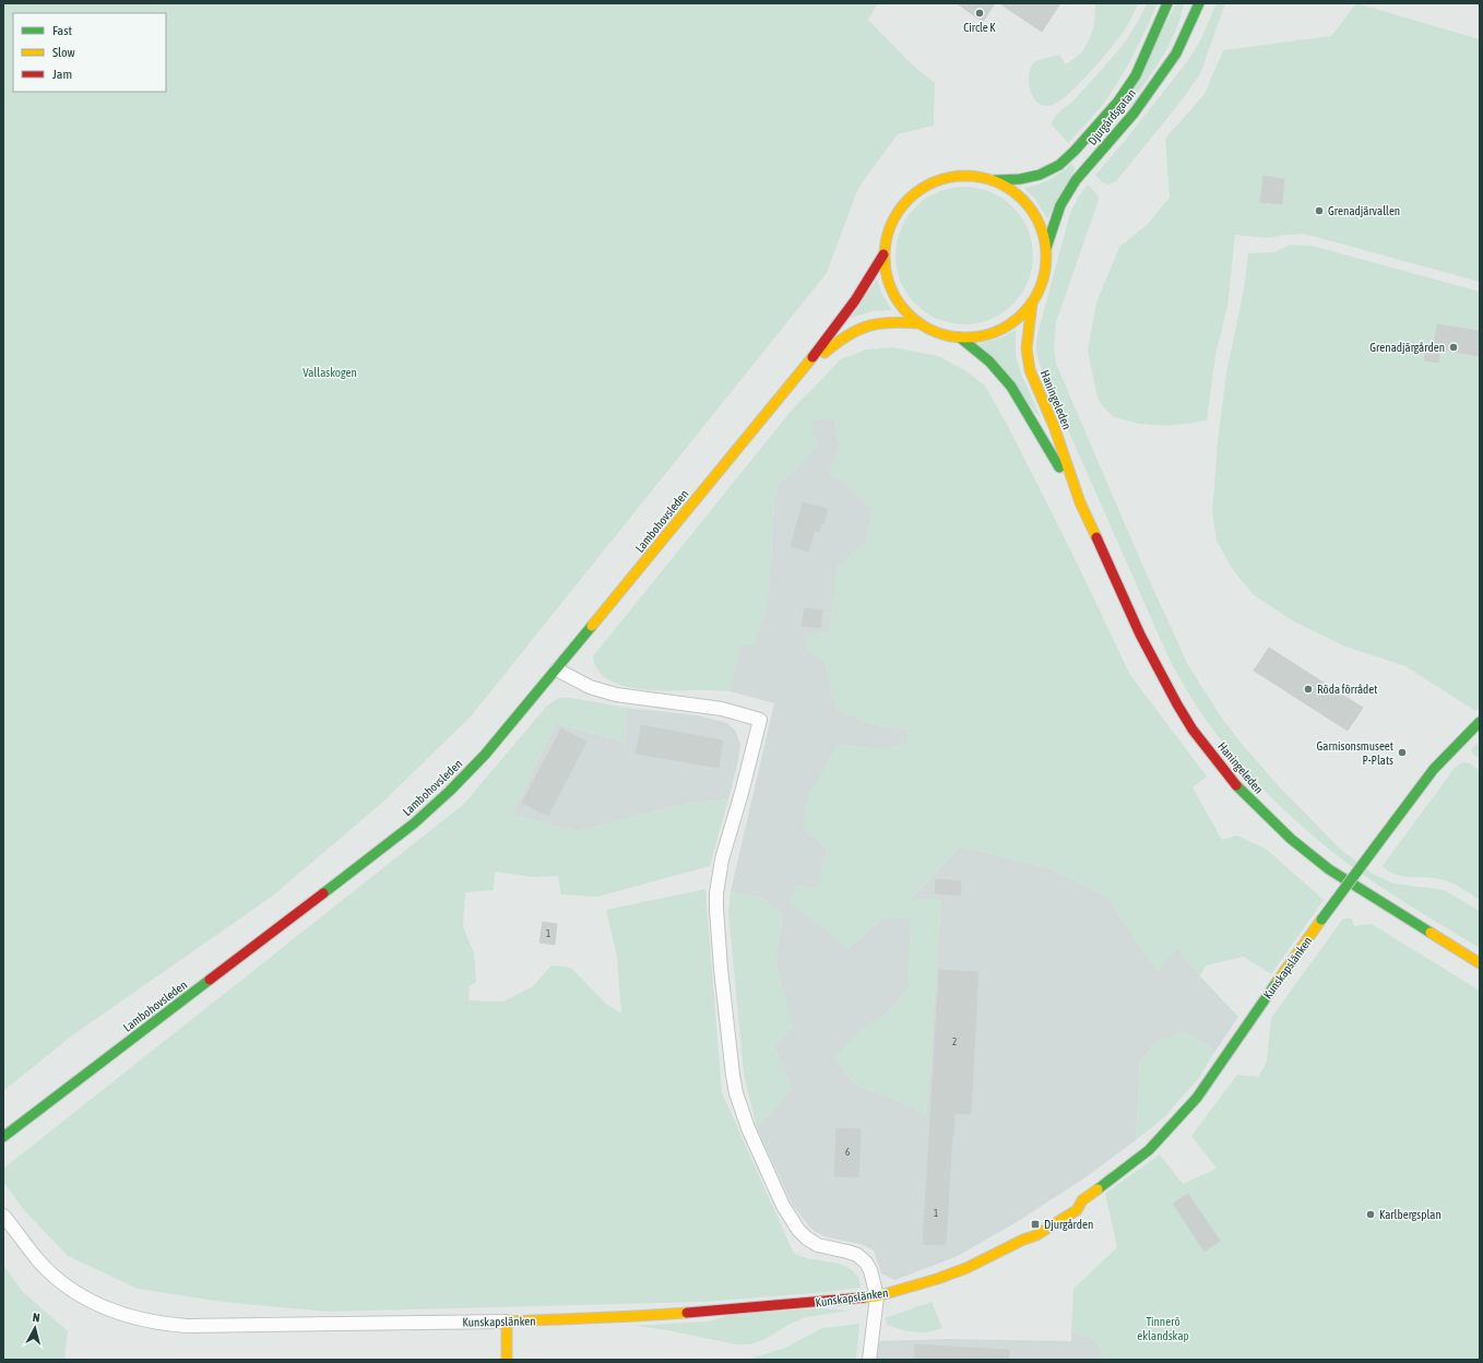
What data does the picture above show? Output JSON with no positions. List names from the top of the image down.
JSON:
{
  "streets": {
    "main road": [
      "Djurgårdsgatan",
      "Haningeleden",
      "Lambohovsleden",
      "Kunskapslänken"
    ]
  },
  "parks": ["Vallaskogen", "Tinnerö eklandskap"],
  "places": {
    "other": [
      "Circle K",
      "Grenadjärvallen",
      "Grenadjärgården",
      "Röda förrådet",
      "Garnisonsmuseet P-Plats",
      "Karlbergsplan"
    ],
    "transit": ["Djurgården"]
  },
  "house_numbers": [
    "1",
    "2",
    "6",
    "1"
  ],
  "legend": ["Fast", "Slow", "Jam"],
  "north": "top"
}
